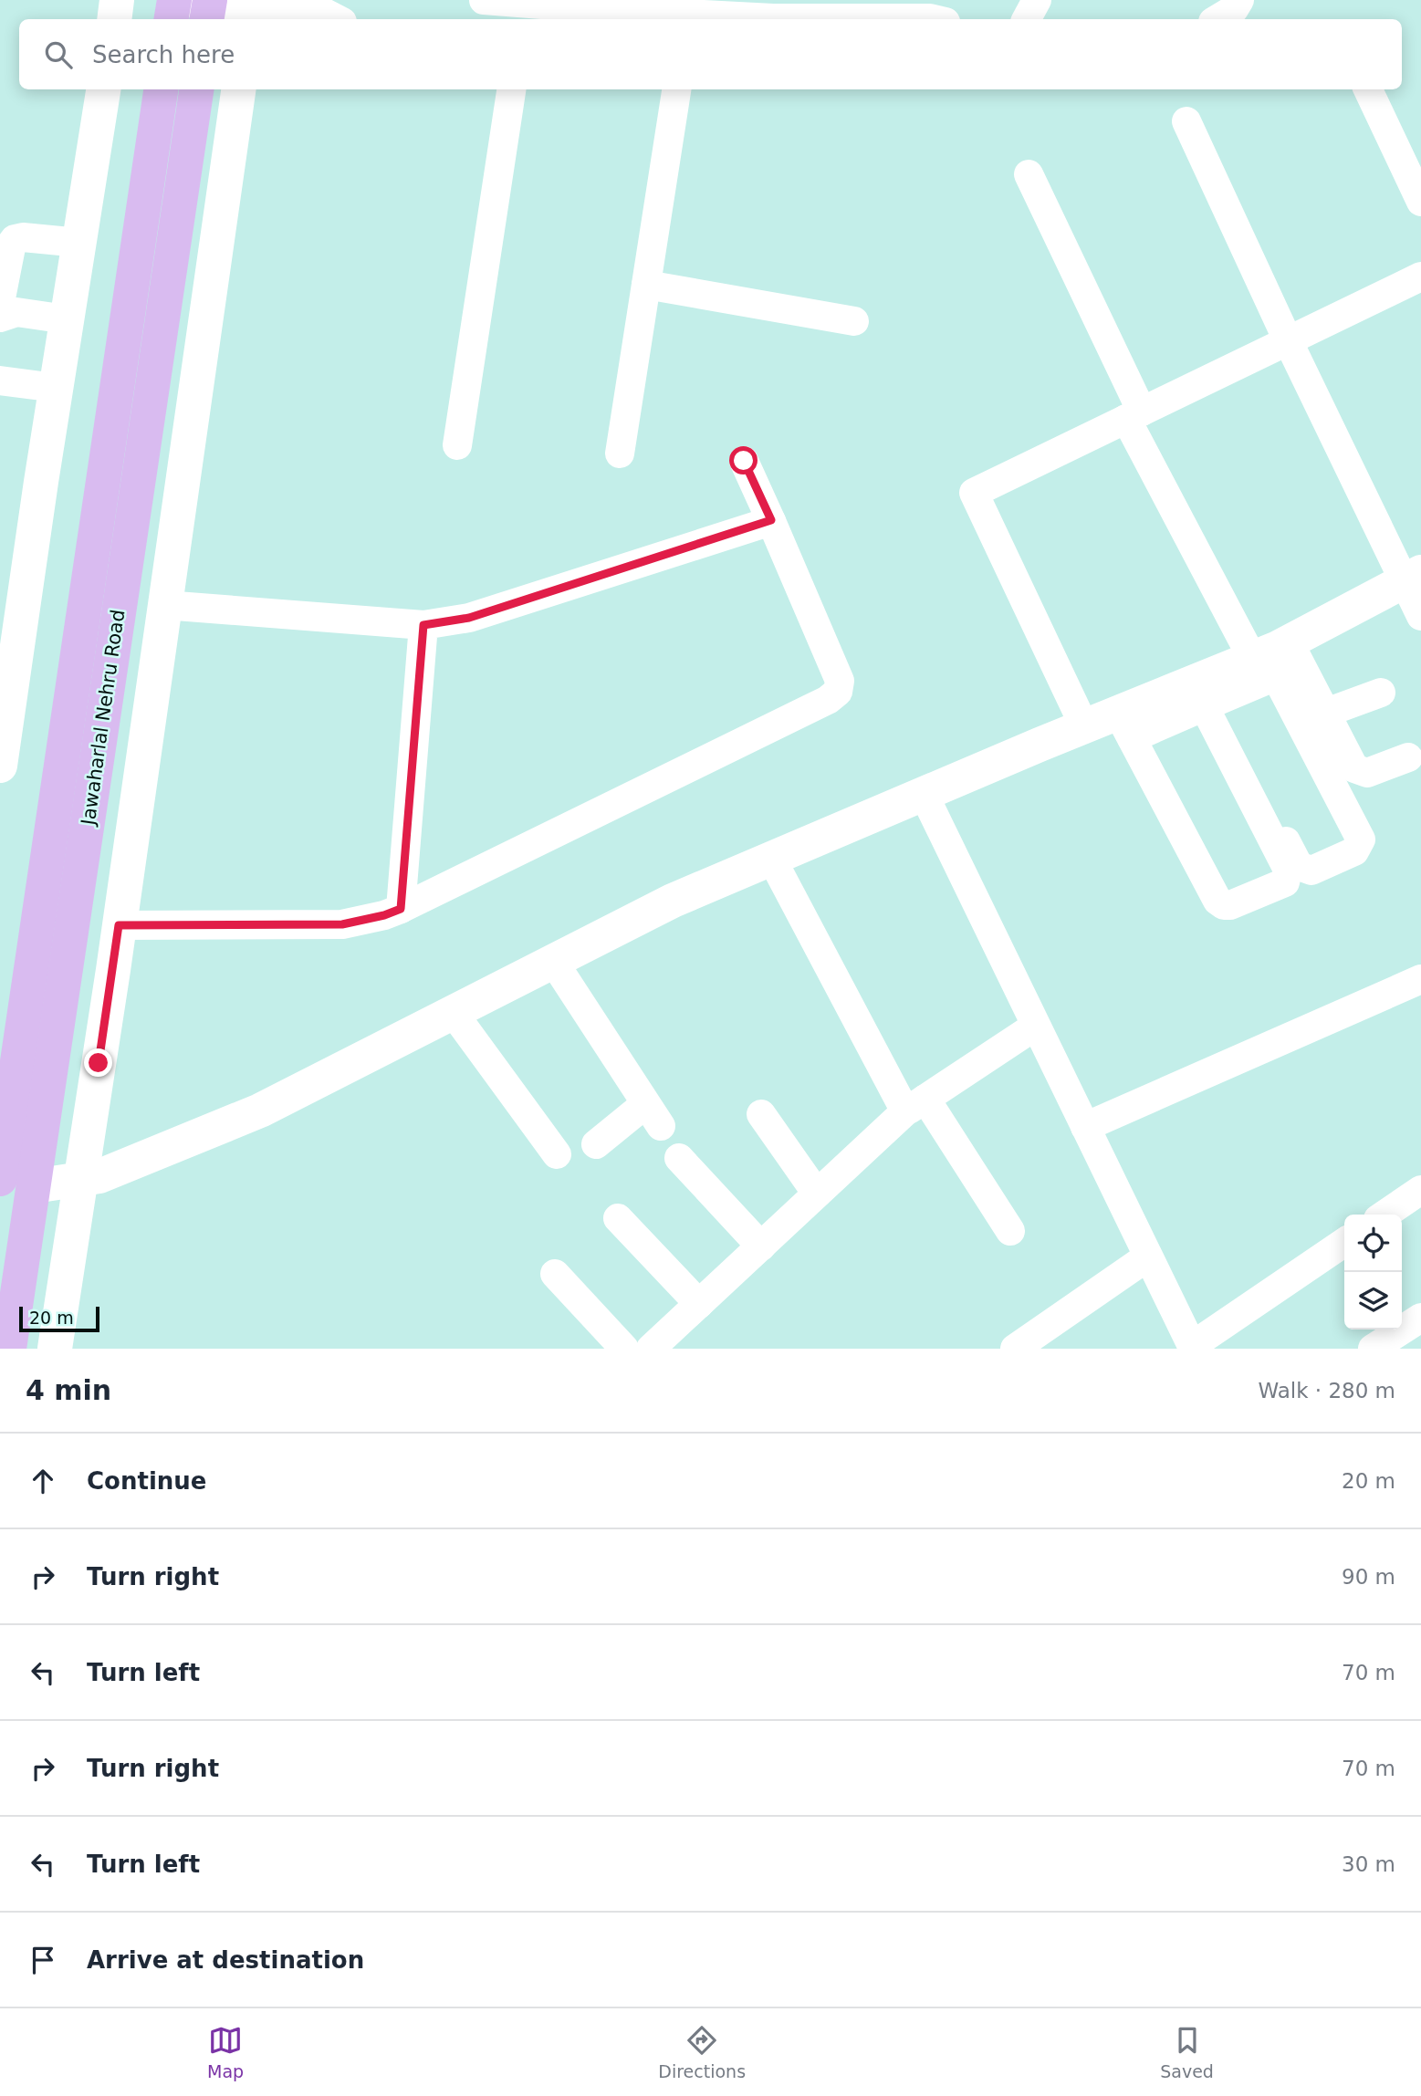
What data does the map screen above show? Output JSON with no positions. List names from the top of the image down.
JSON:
{
  "streets": {
    "main road": ["Jawaharlal Nehru Road"]
  },
  "scale_bar": "20 m",
  "page": {
    "search": "Search here",
    "scale": "20 m",
    "heading": ["4 min", "Walk · 280 m"],
    "list": [
      ["Continue", "20 m"],
      ["Turn right", "90 m"],
      ["Turn left", "70 m"],
      ["Turn right", "70 m"],
      ["Turn left", "30 m"],
      "Arrive at destination"
    ],
    "nav": ["Map", "Directions", "Saved"]
  }
}
